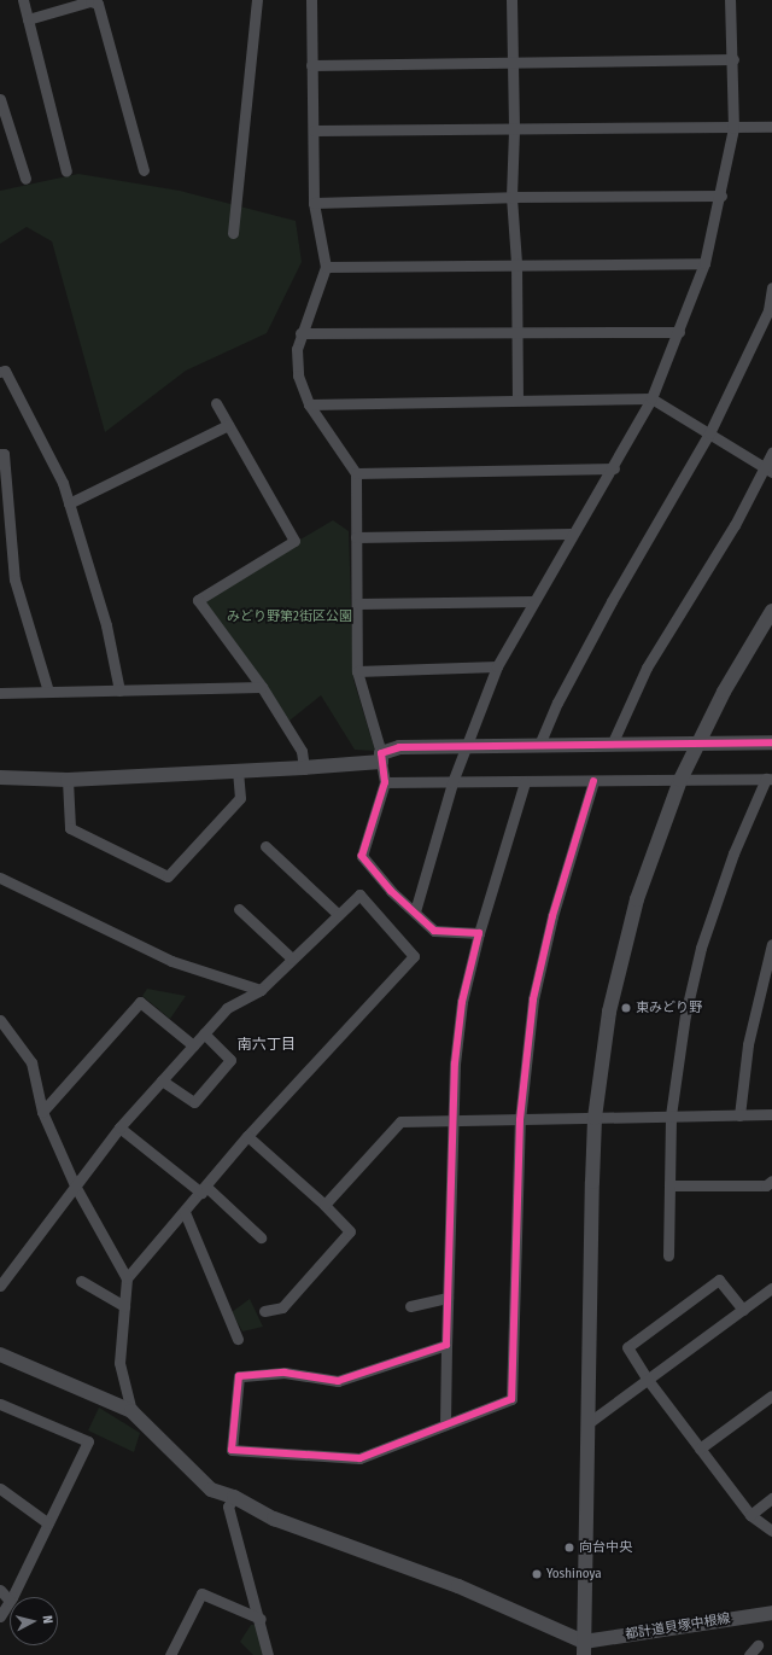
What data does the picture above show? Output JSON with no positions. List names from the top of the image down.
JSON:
{
  "streets": {
    "street": ["都計道貝塚中根線"]
  },
  "districts": ["南六丁目"],
  "parks": ["みどり野第2街区公園"],
  "places": ["東みどり野", "向台中央", "Yoshinoya"],
  "north": "right"
}
